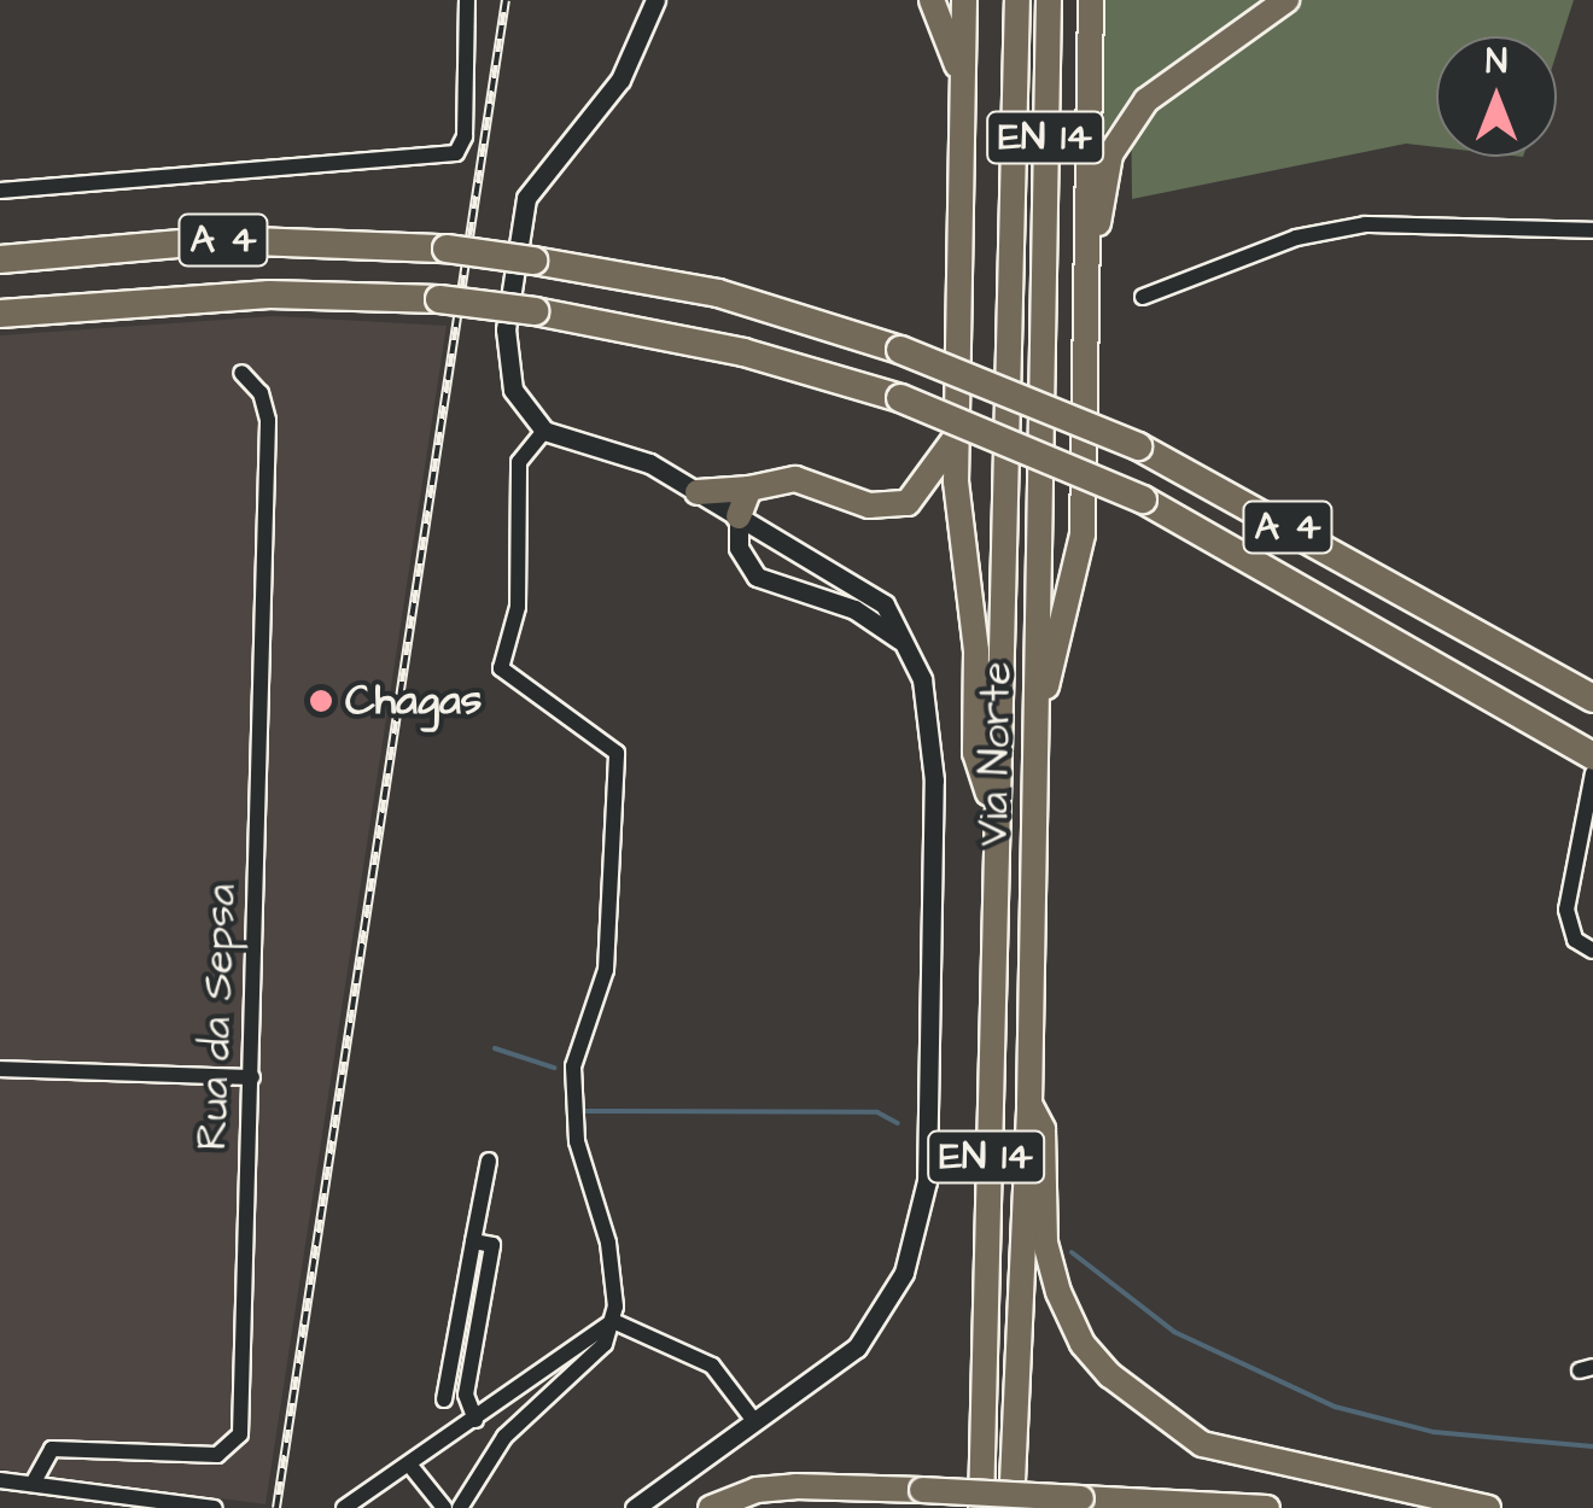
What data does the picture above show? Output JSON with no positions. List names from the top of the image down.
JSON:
{
  "streets": {
    "highway": ["EN 14", "A 4", "Via Norte"],
    "street": ["Rua da Sepsa"]
  },
  "places": ["Chagas"],
  "north": "top"
}
